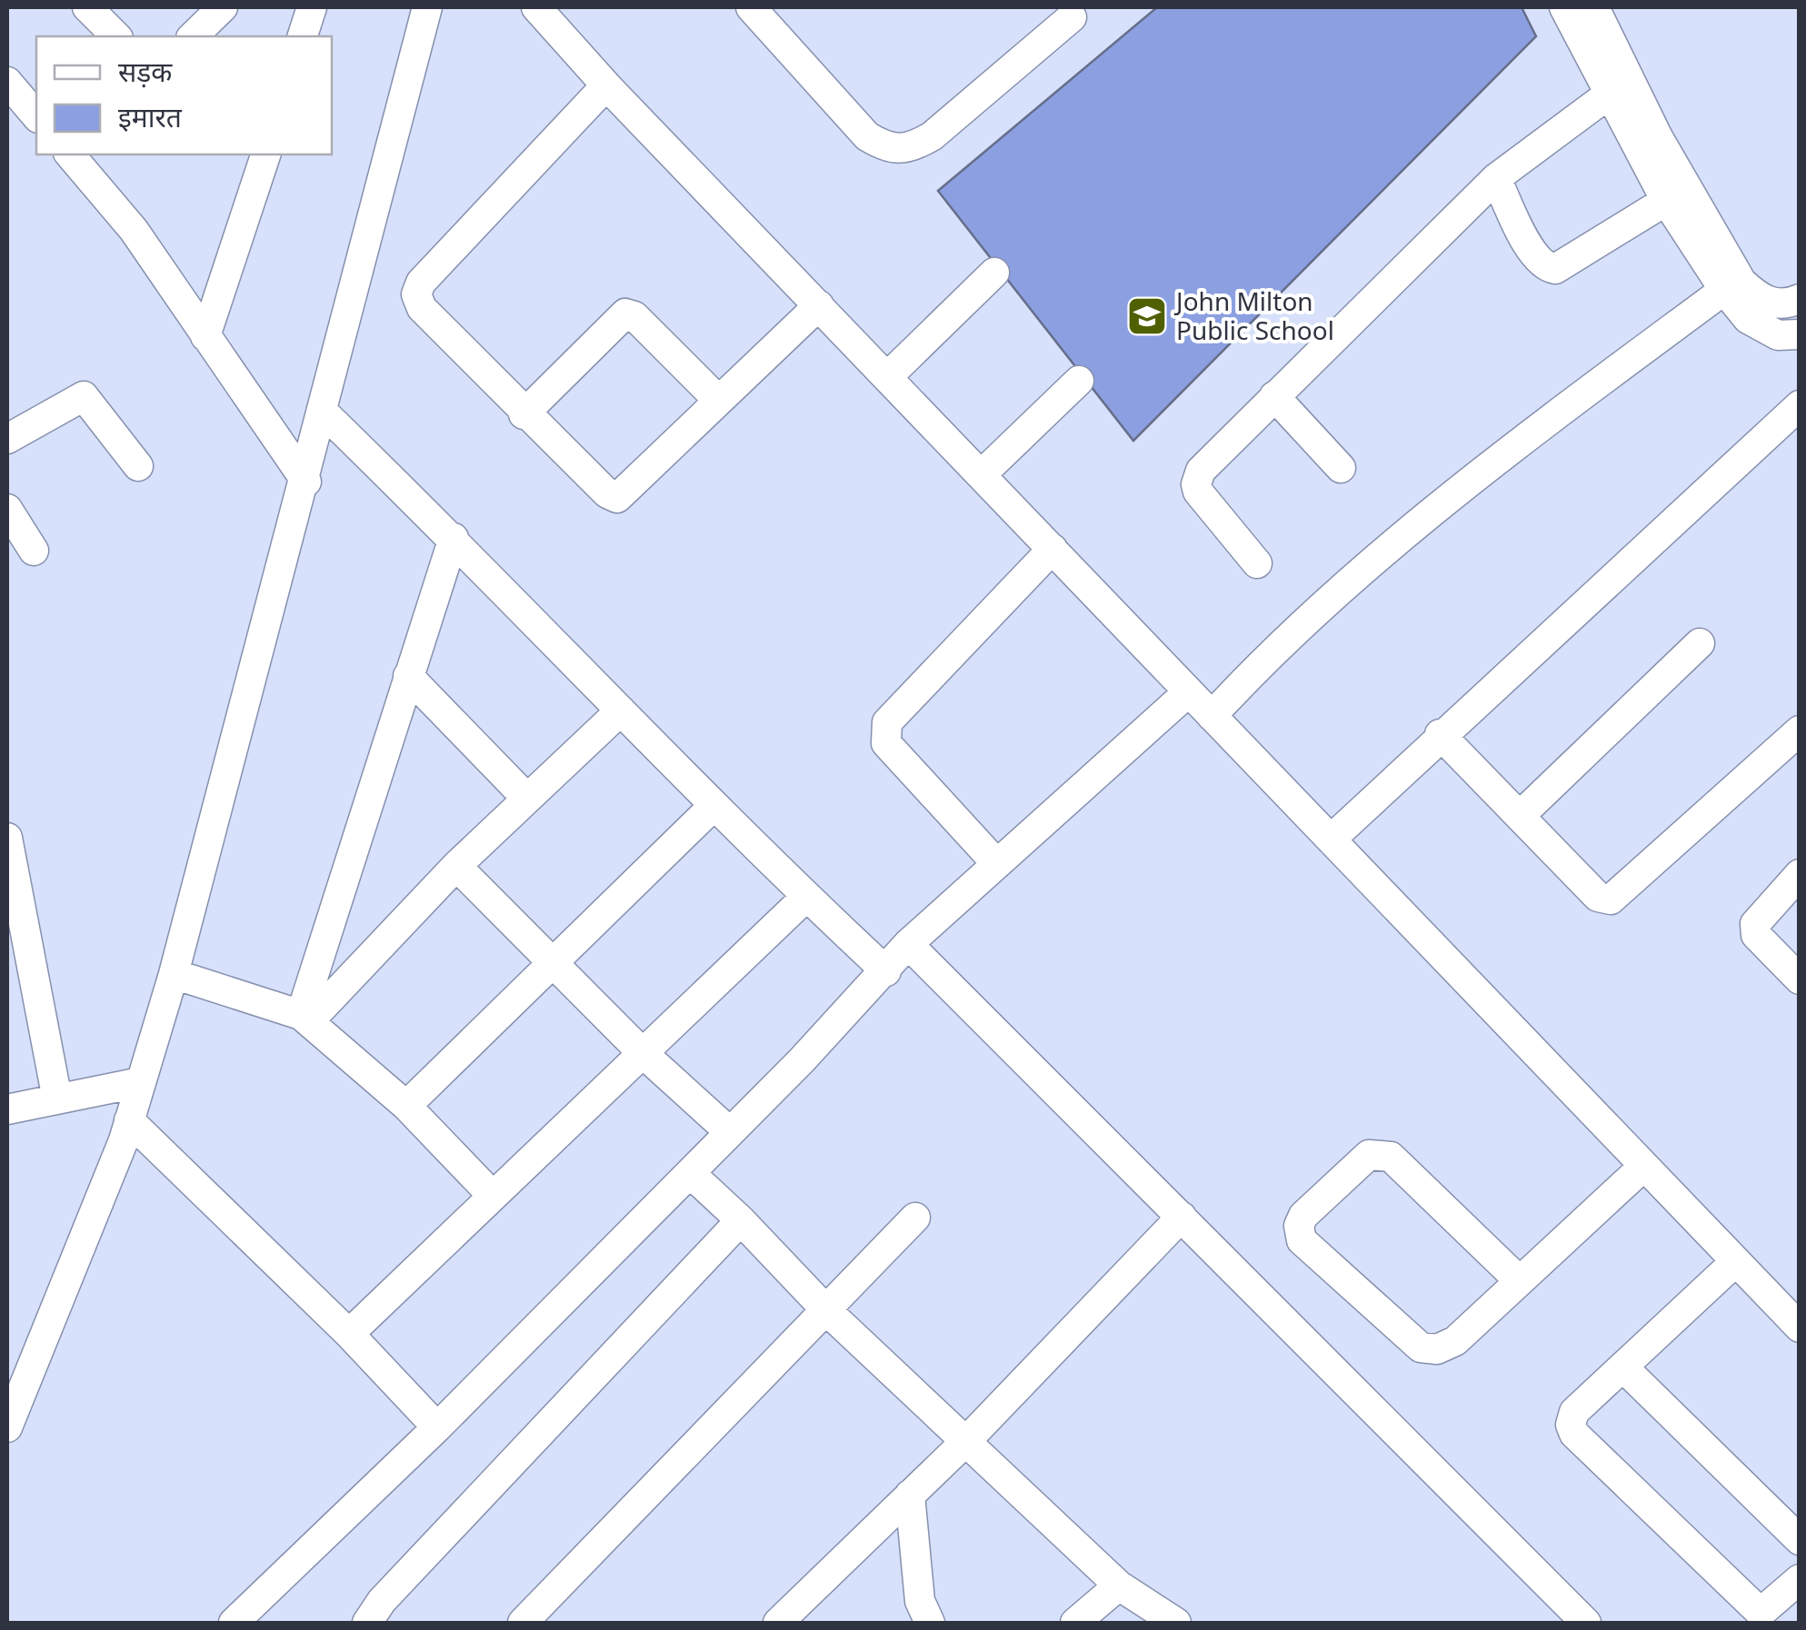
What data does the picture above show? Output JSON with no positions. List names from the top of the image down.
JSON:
{
  "places": {
    "school or university": ["John Milton Public School"]
  },
  "legend": ["सड़क", "इमारत"]
}
